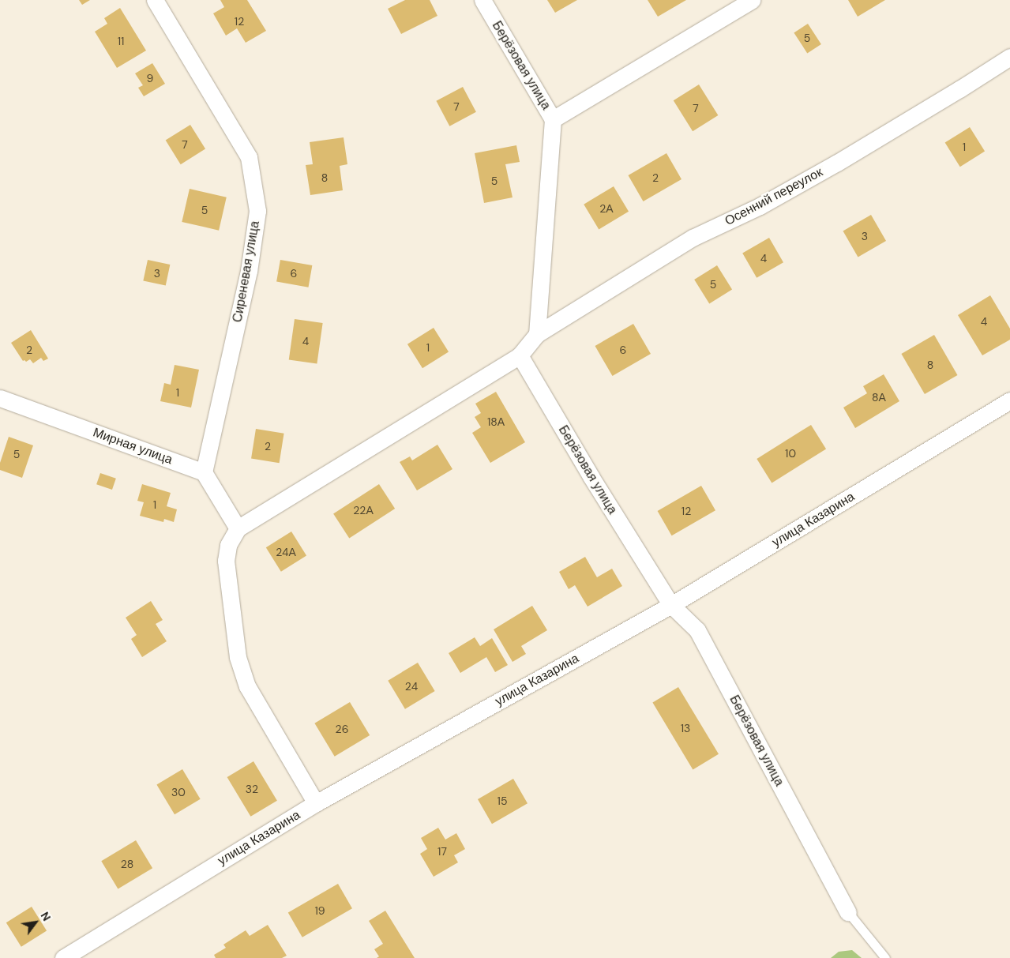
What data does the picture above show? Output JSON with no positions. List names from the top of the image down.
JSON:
{
  "streets": {
    "street": [
      "Берёзовая улица",
      "Осенний переулок",
      "Сиреневая улица",
      "Мирная улица",
      "улица Казарина"
    ]
  },
  "crossings": [
    ["Берёзовая улица", "Осенний переулок"],
    ["Берёзовая улица", "улица Казарина"],
    ["Сиреневая улица", "Мирная улица"]
  ],
  "house_numbers": [
    "12",
    "5",
    "11",
    "9",
    "7",
    "7",
    "7",
    "1",
    "8",
    "2",
    "5",
    "2А",
    "5",
    "3",
    "4",
    "3",
    "6",
    "5",
    "4",
    "4",
    "1",
    "2",
    "6",
    "8",
    "1",
    "8А",
    "18А",
    "2",
    "10",
    "5",
    "1",
    "22А",
    "12",
    "24А",
    "24",
    "13",
    "26",
    "32",
    "30",
    "15",
    "17",
    "28",
    "19"
  ],
  "north": "top right"
}
